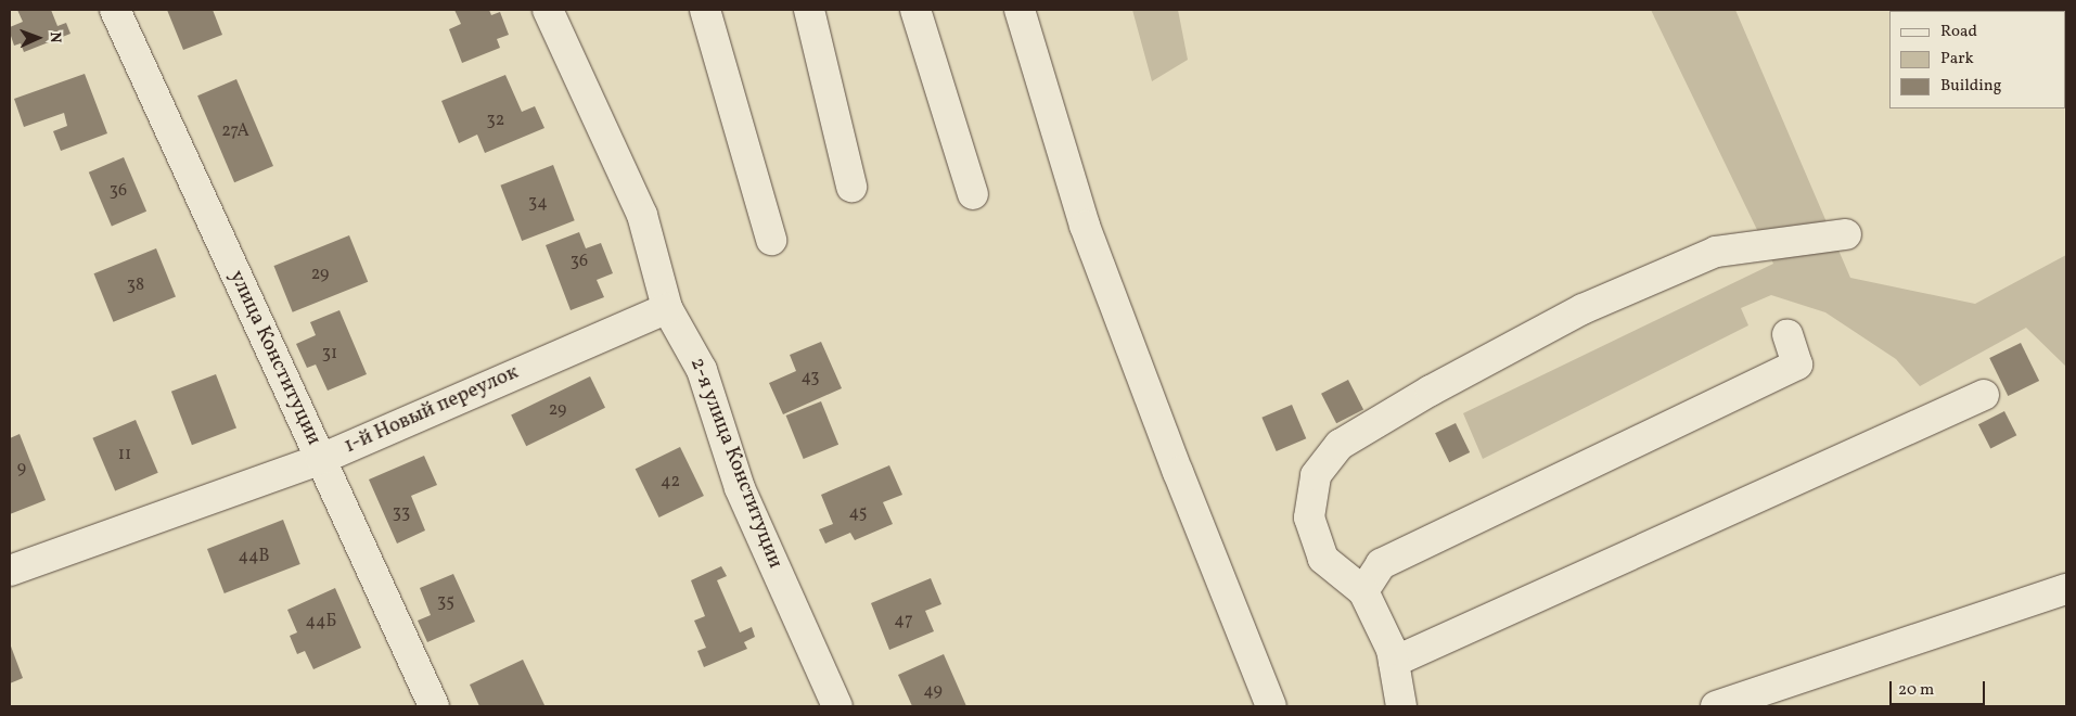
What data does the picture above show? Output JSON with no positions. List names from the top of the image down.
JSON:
{
  "streets": {
    "street": ["улица Конституции", "1-й Новый переулок", "2-я улица Конституции"]
  },
  "crossings": [
    ["улица Конституции", "1-й Новый переулок"],
    ["1-й Новый переулок", "2-я улица Конституции"]
  ],
  "house_numbers": [
    "32",
    "27А",
    "36",
    "34",
    "36",
    "29",
    "38",
    "31",
    "43",
    "29",
    "11",
    "9",
    "42",
    "33",
    "45",
    "44В",
    "35",
    "47",
    "44Б",
    "49"
  ],
  "legend": ["Road", "Park", "Building"],
  "scale_bar": "20 m",
  "north": "right"
}
